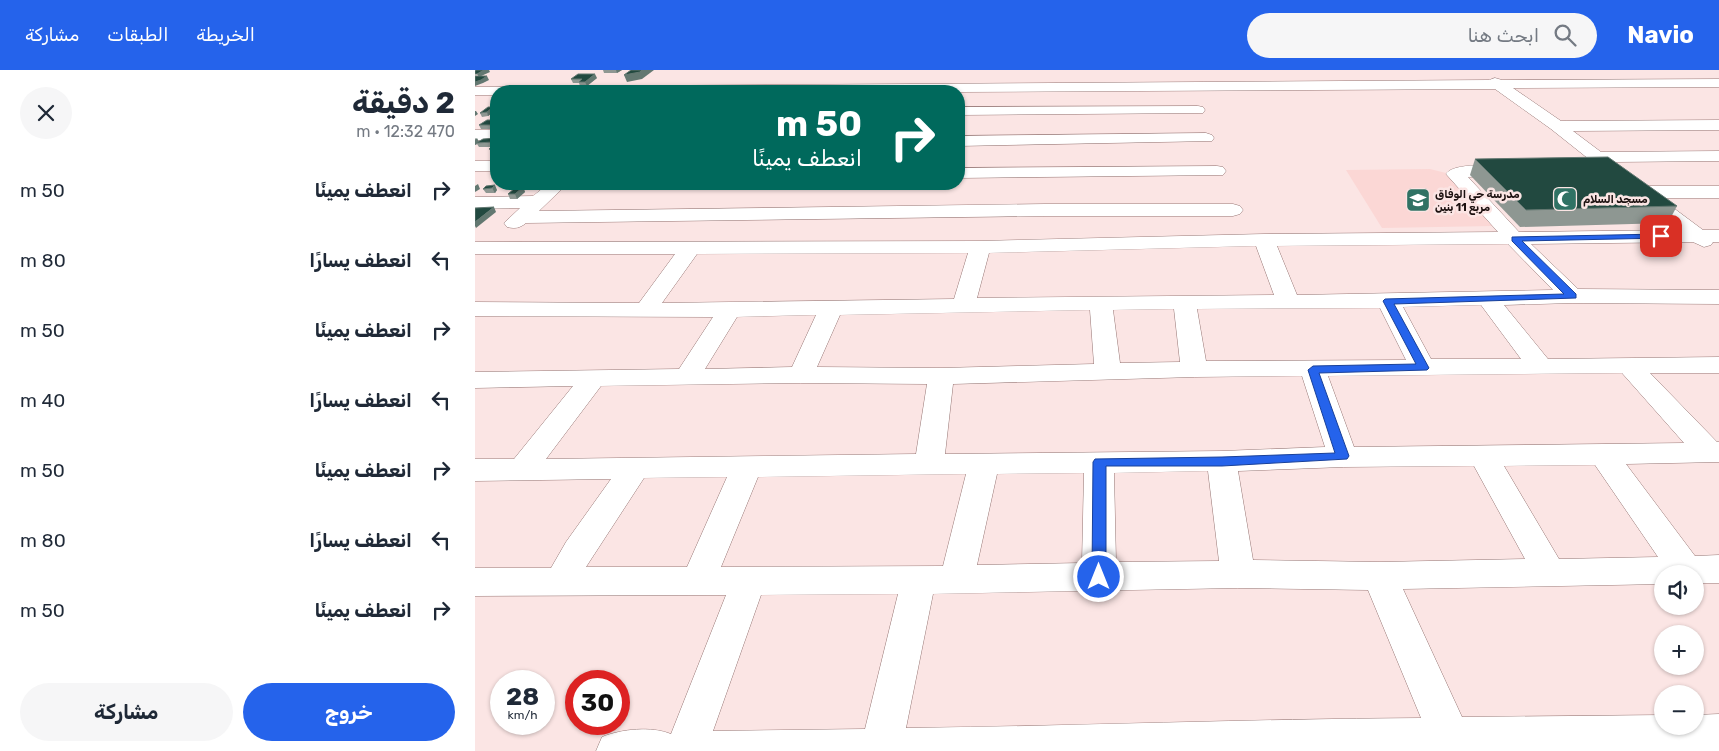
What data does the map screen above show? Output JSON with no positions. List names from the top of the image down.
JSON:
{
  "places": {
    "mosque": ["مسجد السلام"],
    "school or university": ["مدرسة حي الوفاق مربع 11 بنين"]
  },
  "page": {
    "header": "Navio",
    "search": "ابحث هنا",
    "nav": ["الخريطة", "الطبقات", "مشاركة"],
    "heading": ["2 دقيقة", "470 m · 12:32"],
    "turn": ["50 m", "انعطف يمينًا"],
    "list": [
      {
        "name": "انعطف يمينًا",
        "value": "50 m"
      },
      {
        "name": "انعطف يسارًا",
        "value": "80 m"
      },
      {
        "name": "انعطف يمينًا",
        "value": "50 m"
      },
      {
        "name": "انعطف يسارًا",
        "value": "40 m"
      },
      {
        "name": "انعطف يمينًا",
        "value": "50 m"
      },
      {
        "name": "انعطف يسارًا",
        "value": "80 m"
      },
      {
        "name": "انعطف يمينًا",
        "value": "50 m"
      }
    ],
    "map_buttons": ["+", "−"],
    "speed": "28 km/h",
    "limit": "30",
    "buttons": ["خروج", "مشاركة"]
  }
}
